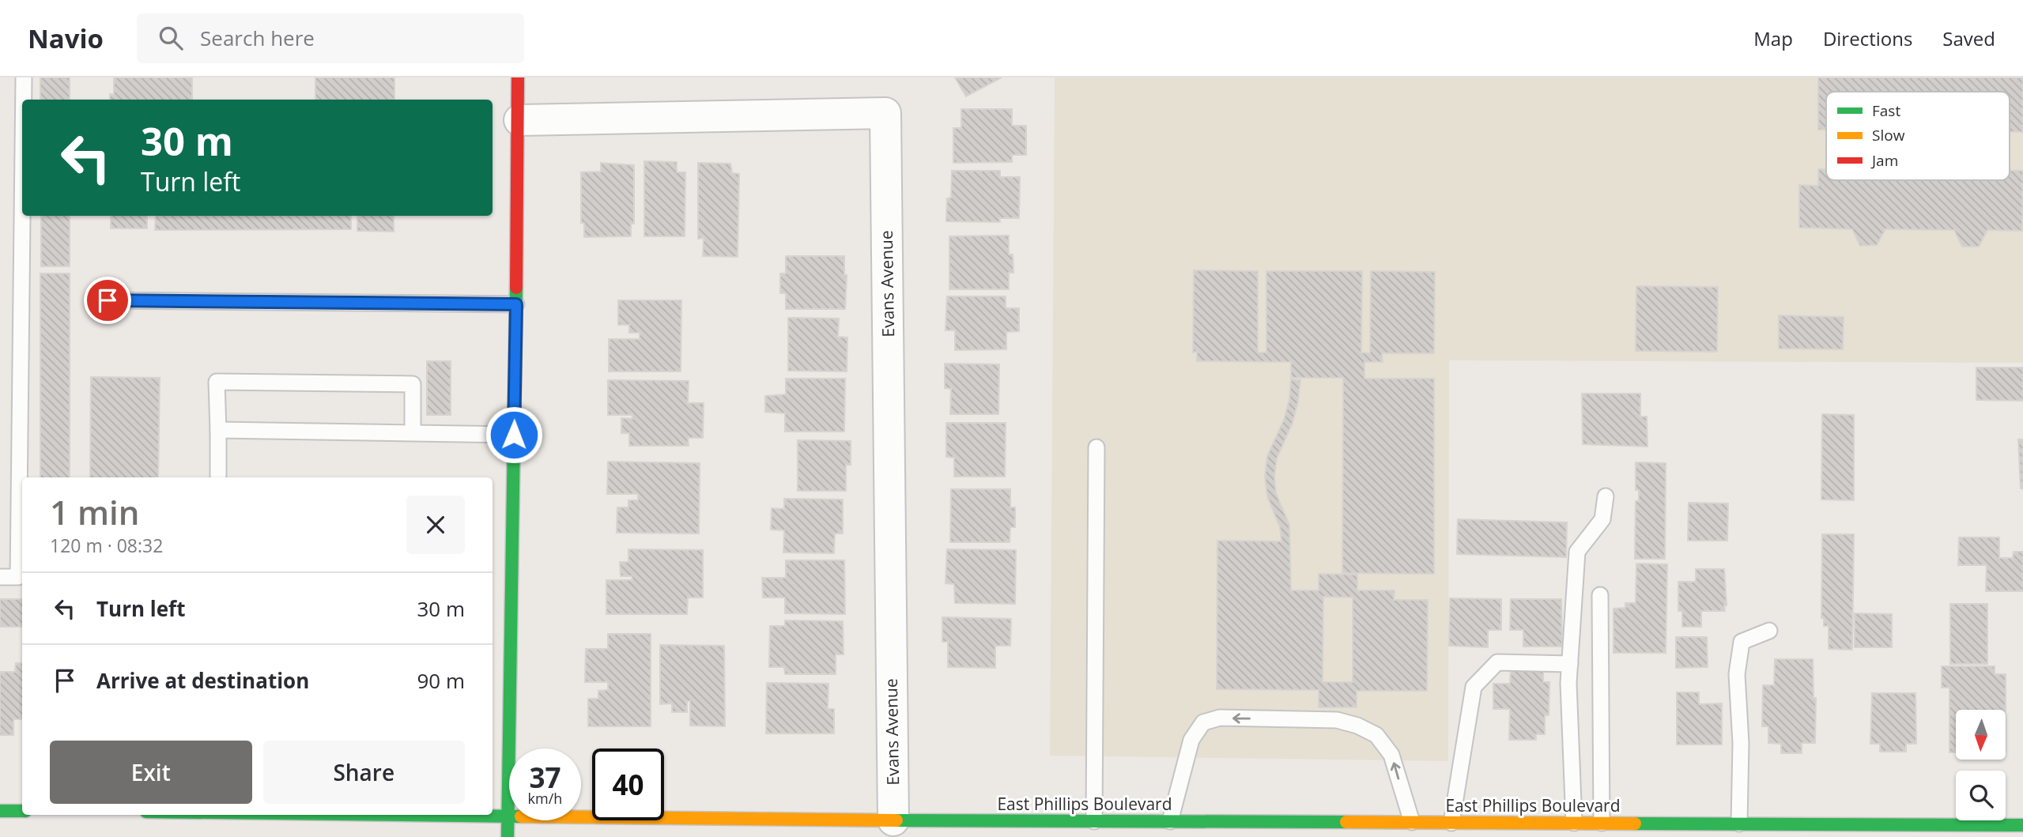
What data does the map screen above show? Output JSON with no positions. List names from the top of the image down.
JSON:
{
  "streets": {
    "street": ["Evans Avenue", "East Phillips Boulevard"]
  },
  "crossings": [
    ["Evans Avenue", "East Phillips Boulevard"]
  ],
  "legend": ["Fast", "Slow", "Jam"],
  "north": "bottom",
  "page": {
    "header": "Navio",
    "search": "Search here",
    "nav": ["Map", "Directions", "Saved"],
    "turn": ["30 m", "Turn left"],
    "heading": ["1 min", "120 m · 08:32"],
    "list": [
      {
        "name": "Turn left",
        "value": "30 m"
      },
      {
        "name": "Arrive at destination",
        "value": "90 m"
      }
    ],
    "buttons": ["Exit", "Share"],
    "speed": "37 km/h",
    "limit": "40"
  }
}
